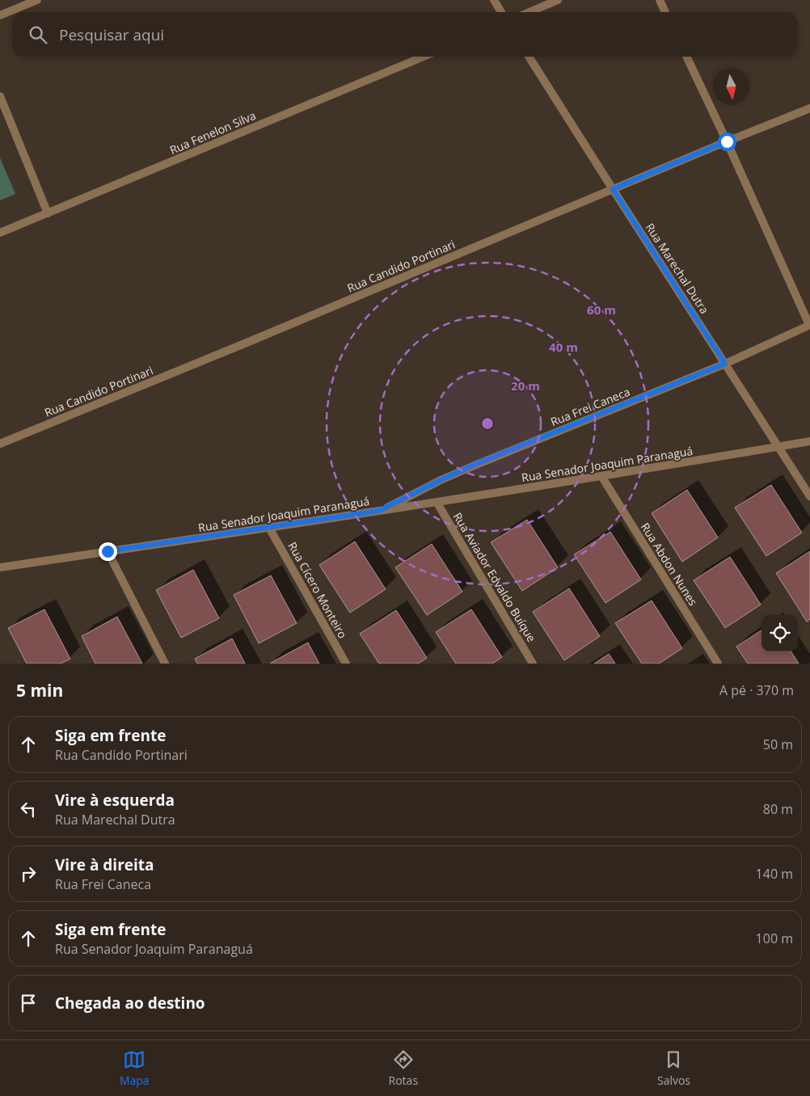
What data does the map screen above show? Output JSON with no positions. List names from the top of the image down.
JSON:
{
  "streets": {
    "street": [
      "Rua Fenelon Silva",
      "Rua Candido Portinari",
      "Rua Marechal Dutra",
      "Rua Frei Caneca",
      "Rua Senador Joaquim Paranaguá",
      "Rua Abdon Nunes",
      "Rua Aviador Edvaldo Buíque",
      "Rua Cícero Monteiro"
    ]
  },
  "crossings": [
    ["Rua Candido Portinari", "Rua Marechal Dutra"],
    ["Rua Marechal Dutra", "Rua Frei Caneca"],
    ["Rua Marechal Dutra", "Rua Senador Joaquim Paranaguá"],
    ["Rua Frei Caneca", "Rua Senador Joaquim Paranaguá"],
    ["Rua Senador Joaquim Paranaguá", "Rua Abdon Nunes"],
    ["Rua Senador Joaquim Paranaguá", "Rua Aviador Edvaldo Buíque"],
    ["Rua Senador Joaquim Paranaguá", "Rua Cícero Monteiro"]
  ],
  "north": "bottom",
  "page": {
    "search": "Pesquisar aqui",
    "heading": ["5 min", "A pé · 370 m"],
    "list": [
      ["Siga em frente", "Rua Candido Portinari", "50 m"],
      ["Vire à esquerda", "Rua Marechal Dutra", "80 m"],
      ["Vire à direita", "Rua Frei Caneca", "140 m"],
      ["Siga em frente", "Rua Senador Joaquim Paranaguá", "100 m"],
      "Chegada ao destino"
    ],
    "nav": ["Mapa", "Rotas", "Salvos"]
  },
  "rings": ["60 m", "40 m", "20 m"]
}
